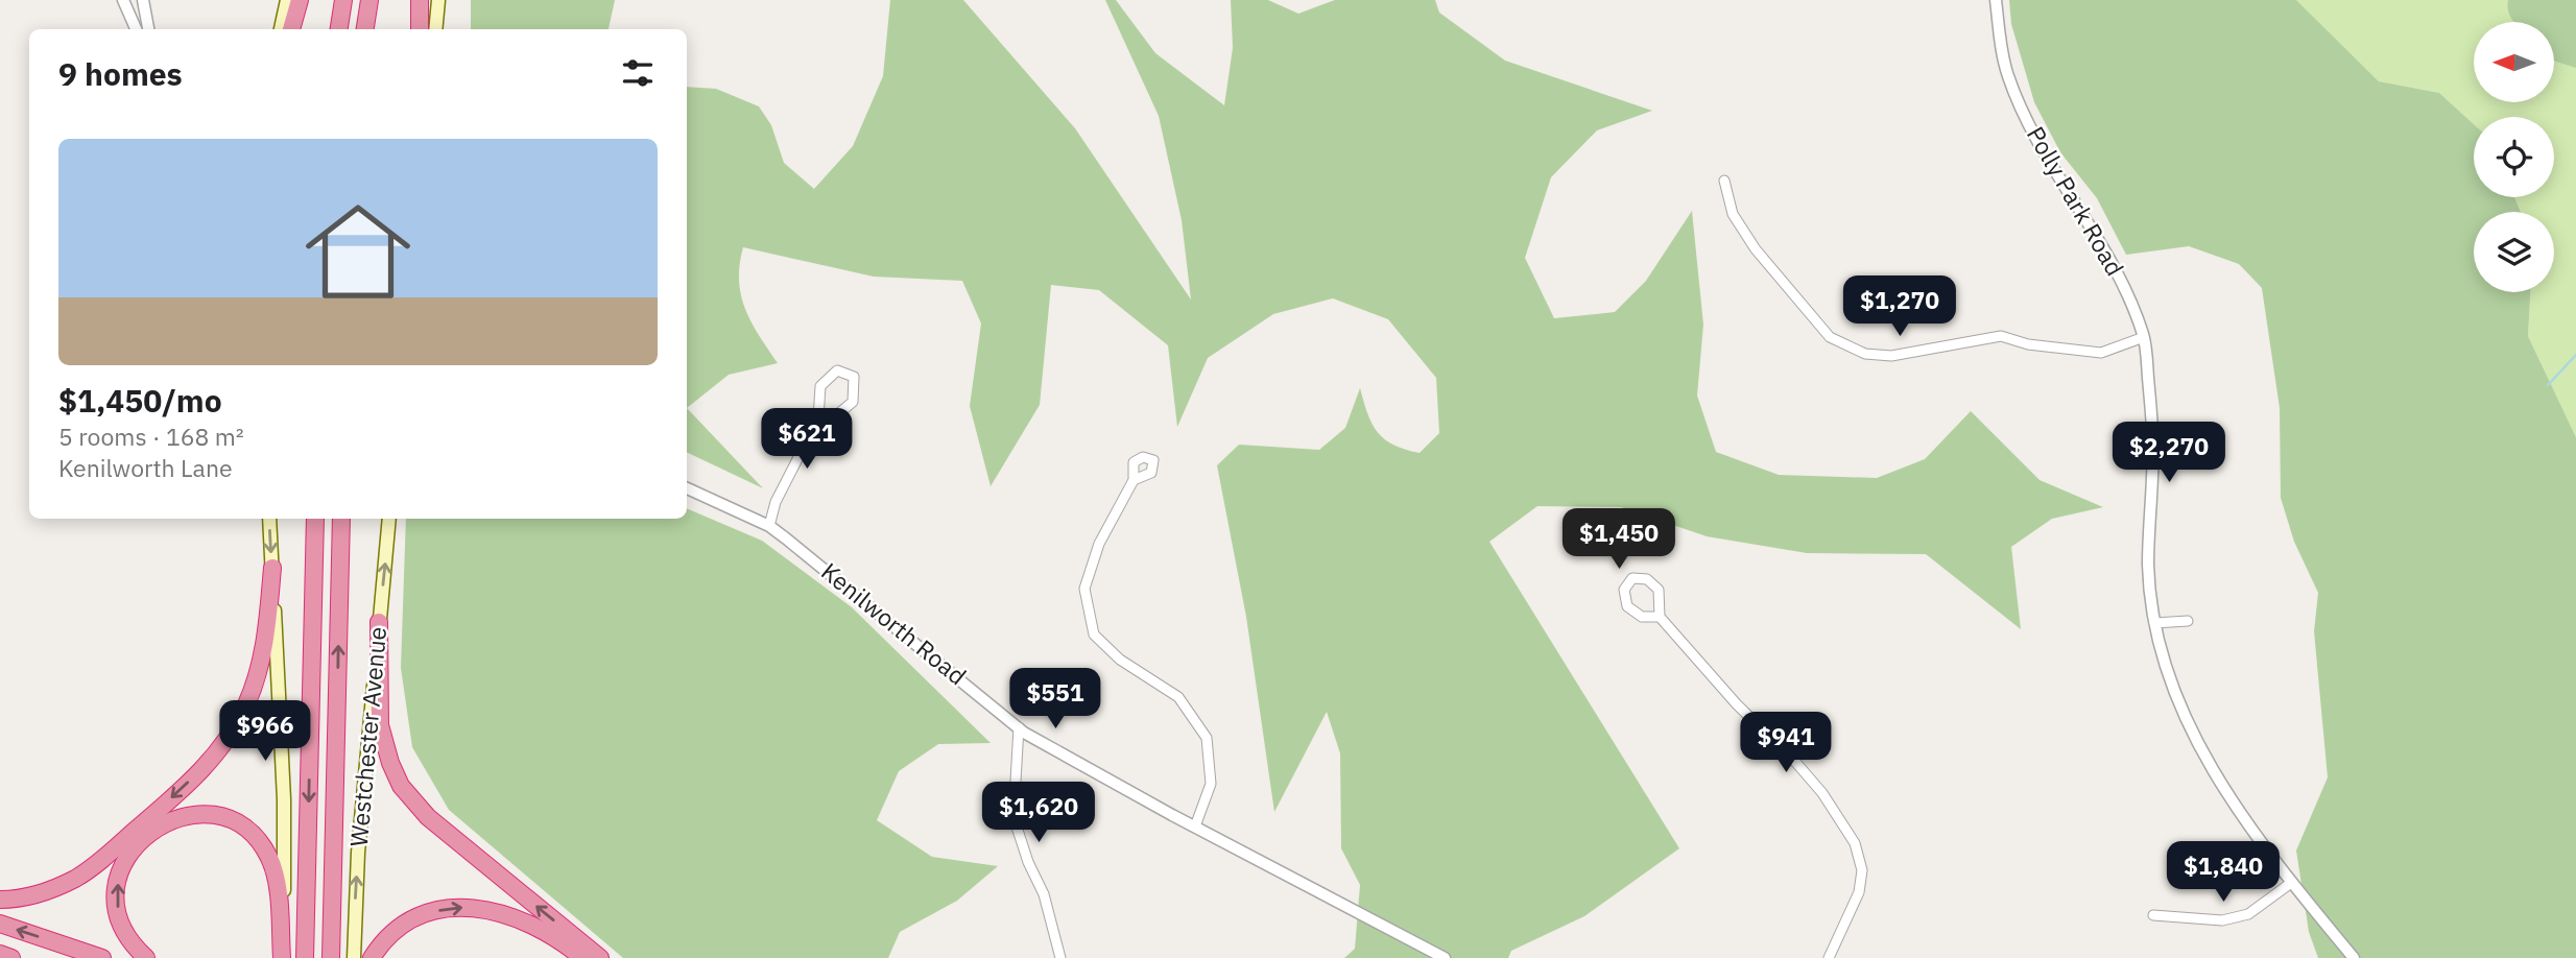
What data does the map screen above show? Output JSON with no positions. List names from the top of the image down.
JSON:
{
  "streets": {
    "main road": ["Westchester Avenue"],
    "street": ["Polly Park Road", "Kenilworth Road"]
  },
  "north": "left",
  "page": {
    "heading": "9 homes",
    "list": [
      {
        "name": "$1,450/mo",
        "note": "5 rooms · 168 m² · Kenilworth Lane"
      }
    ],
    "price": [
      "$1,270",
      "$621",
      "$2,270",
      "$1,450",
      "$551",
      "$966",
      "$941",
      "$1,620",
      "$1,840"
    ]
  }
}
